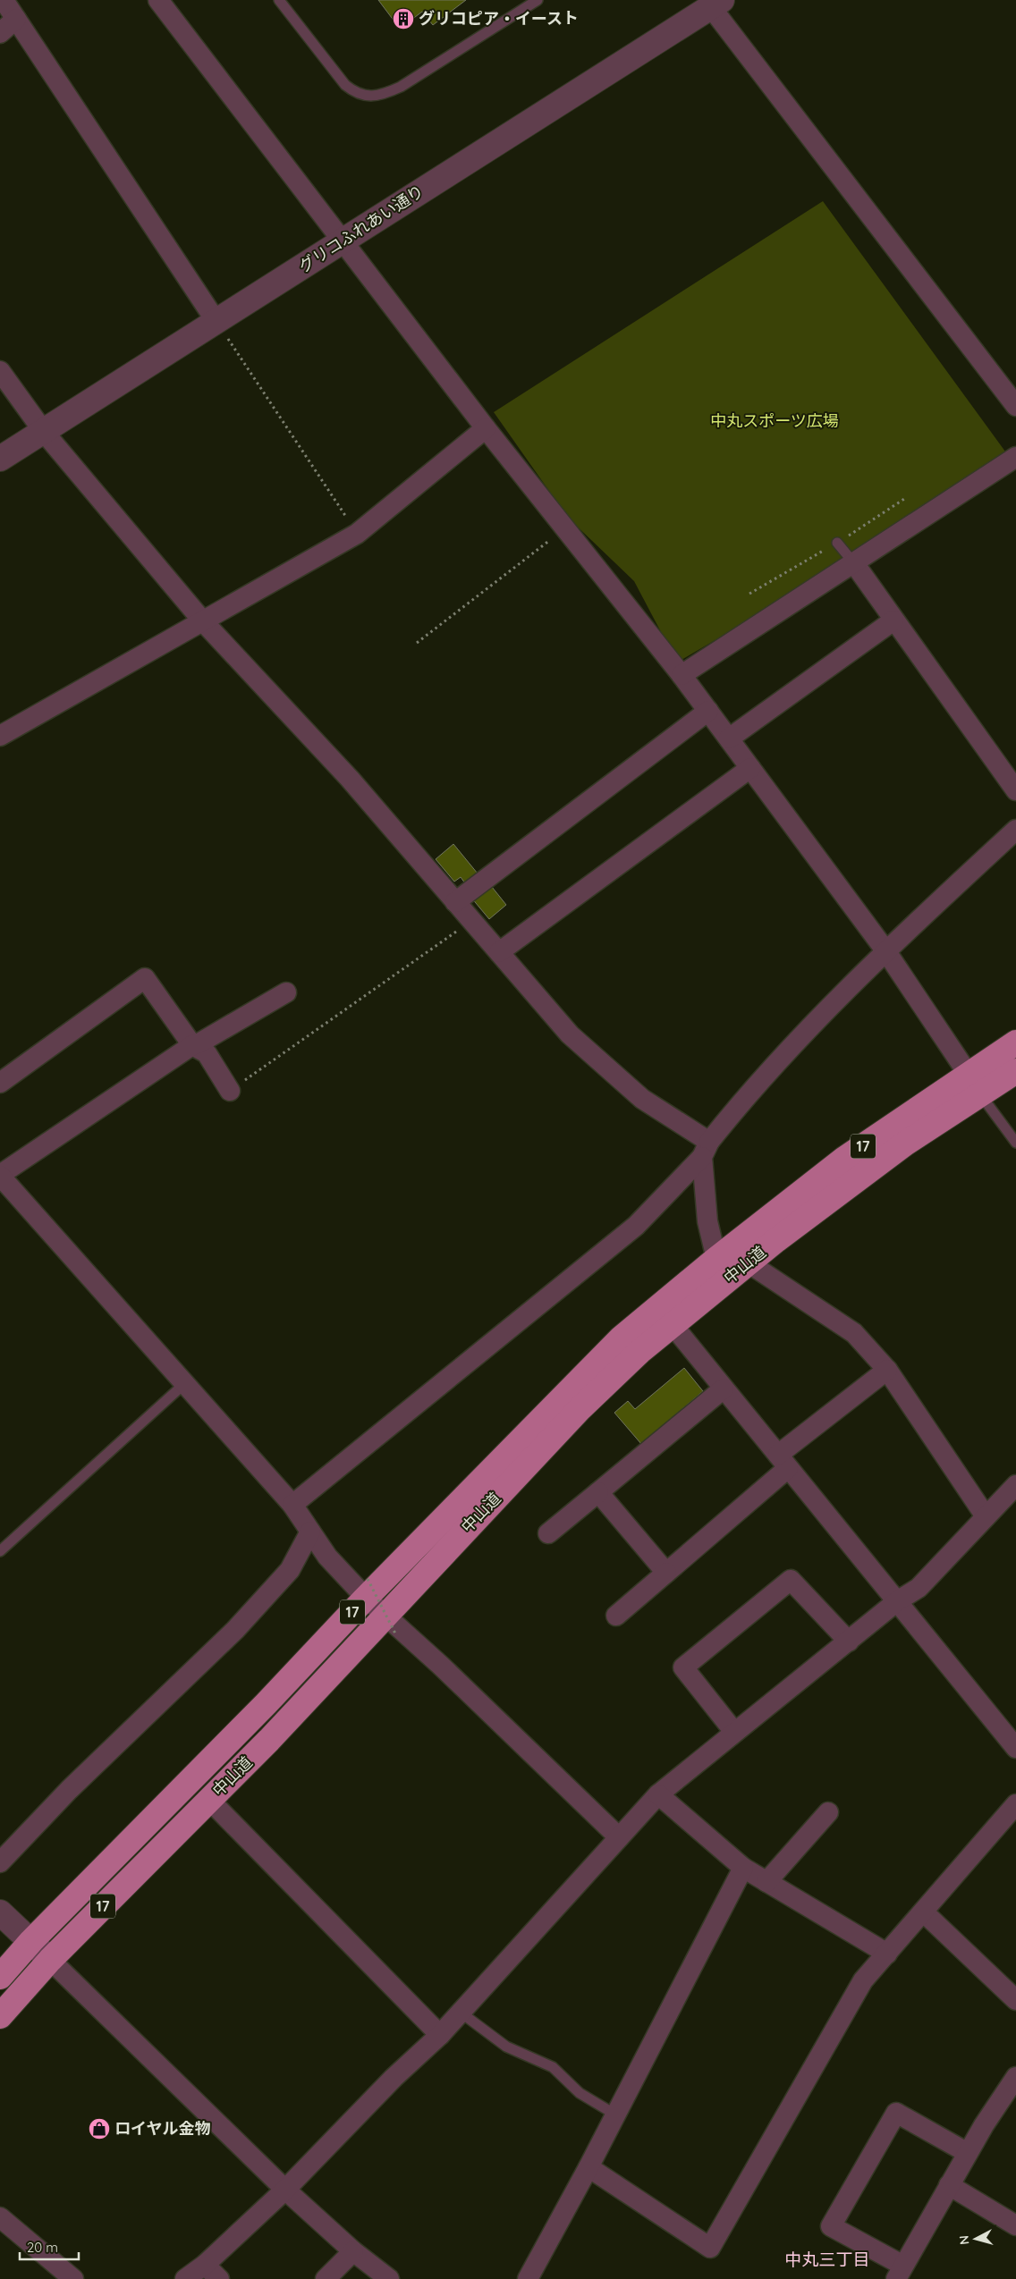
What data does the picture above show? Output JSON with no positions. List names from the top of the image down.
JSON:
{
  "streets": {
    "highway": ["17", "中山道"],
    "street": ["グリコふれあい通り"]
  },
  "districts": ["中丸三丁目"],
  "parks": ["中丸スポーツ広場"],
  "places": {
    "building": ["グリコピア・イースト"],
    "shop": ["ロイヤル金物"]
  },
  "scale_bar": "20 m",
  "north": "left"
}
